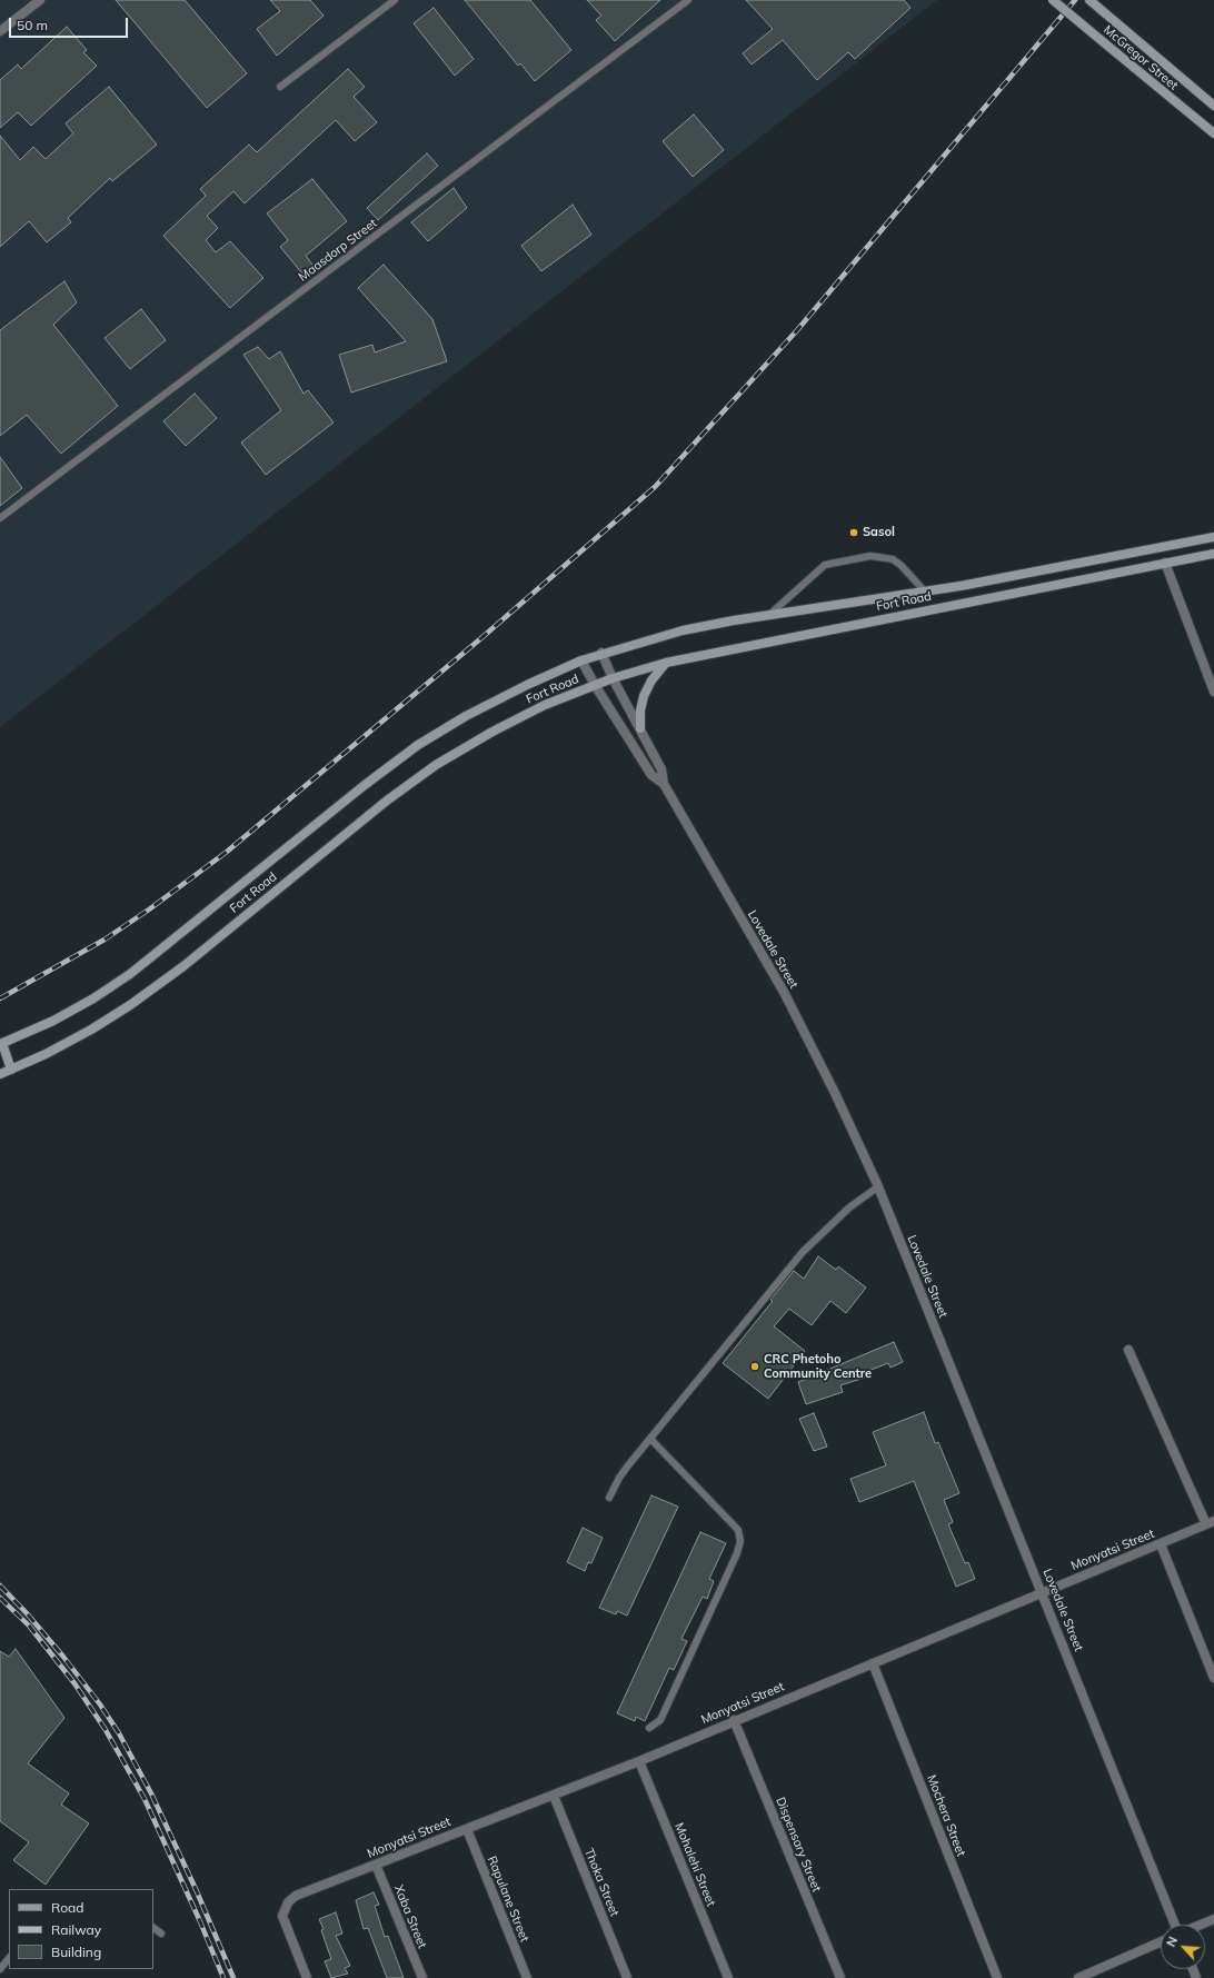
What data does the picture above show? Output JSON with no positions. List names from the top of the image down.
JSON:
{
  "streets": {
    "main road": ["McGregor Street", "Fort Road"],
    "street": [
      "Lovedale Street",
      "Monyatsi Street",
      "Mochera Street",
      "Dispensary Street",
      "Mohalehi Street",
      "Thoka Street",
      "Rapulane Street",
      "Xaba Street"
    ],
    "lane": ["Maasdorp Street"]
  },
  "crossings": [
    ["Fort Road", "Lovedale Street"],
    ["Lovedale Street", "Monyatsi Street"],
    ["Monyatsi Street", "Mochera Street"],
    ["Monyatsi Street", "Dispensary Street"],
    ["Monyatsi Street", "Mohalehi Street"],
    ["Monyatsi Street", "Thoka Street"],
    ["Monyatsi Street", "Rapulane Street"],
    ["Monyatsi Street", "Xaba Street"]
  ],
  "places": ["Sasol", "CRC Phetoho Community Centre"],
  "legend": ["Road", "Railway", "Building"],
  "scale_bar": "50 m",
  "north": "top left"
}
